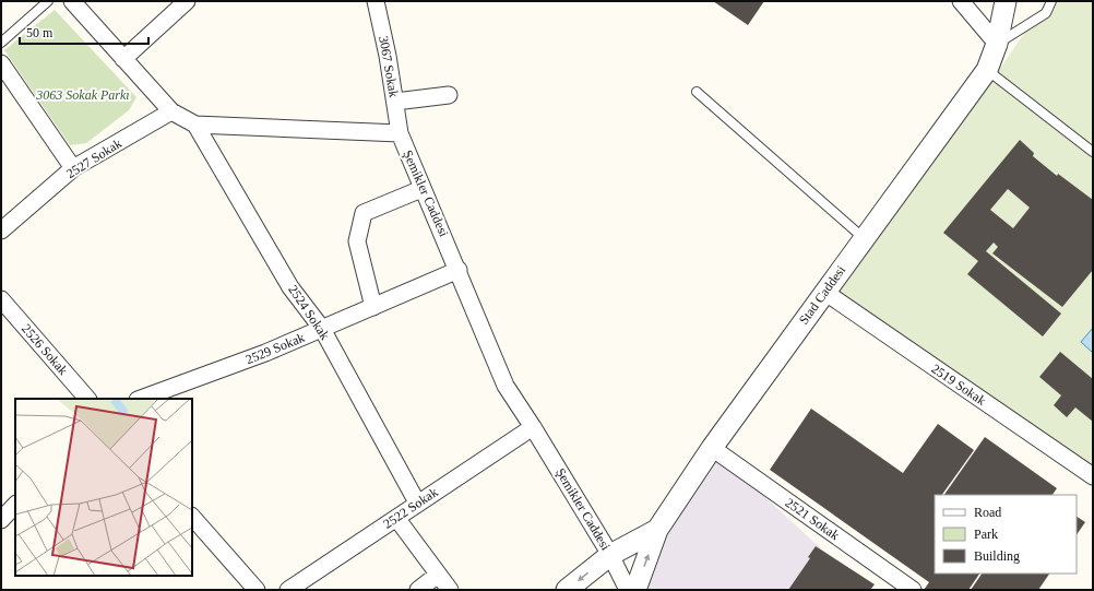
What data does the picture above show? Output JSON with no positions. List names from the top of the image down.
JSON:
{
  "streets": {
    "street": [
      "3067 Sokak",
      "2527 Sokak",
      "Şemikler Caddesi",
      "Stad Caddesi",
      "2524 Sokak",
      "2529 Sokak",
      "2526 Sokak",
      "2519 Sokak",
      "2522 Sokak",
      "2521 Sokak"
    ]
  },
  "crossings": [
    ["3067 Sokak", "Şemikler Caddesi"],
    ["2527 Sokak", "Şemikler Caddesi"],
    ["Şemikler Caddesi", "2524 Sokak"],
    ["Şemikler Caddesi", "2529 Sokak"],
    ["Şemikler Caddesi", "2522 Sokak"],
    ["Stad Caddesi", "2519 Sokak"],
    ["Stad Caddesi", "2521 Sokak"],
    ["2524 Sokak", "2529 Sokak"],
    ["2524 Sokak", "2522 Sokak"]
  ],
  "parks": ["3063 Sokak Parkı"],
  "legend": ["Road", "Park", "Building"],
  "scale_bar": "50 m"
}
